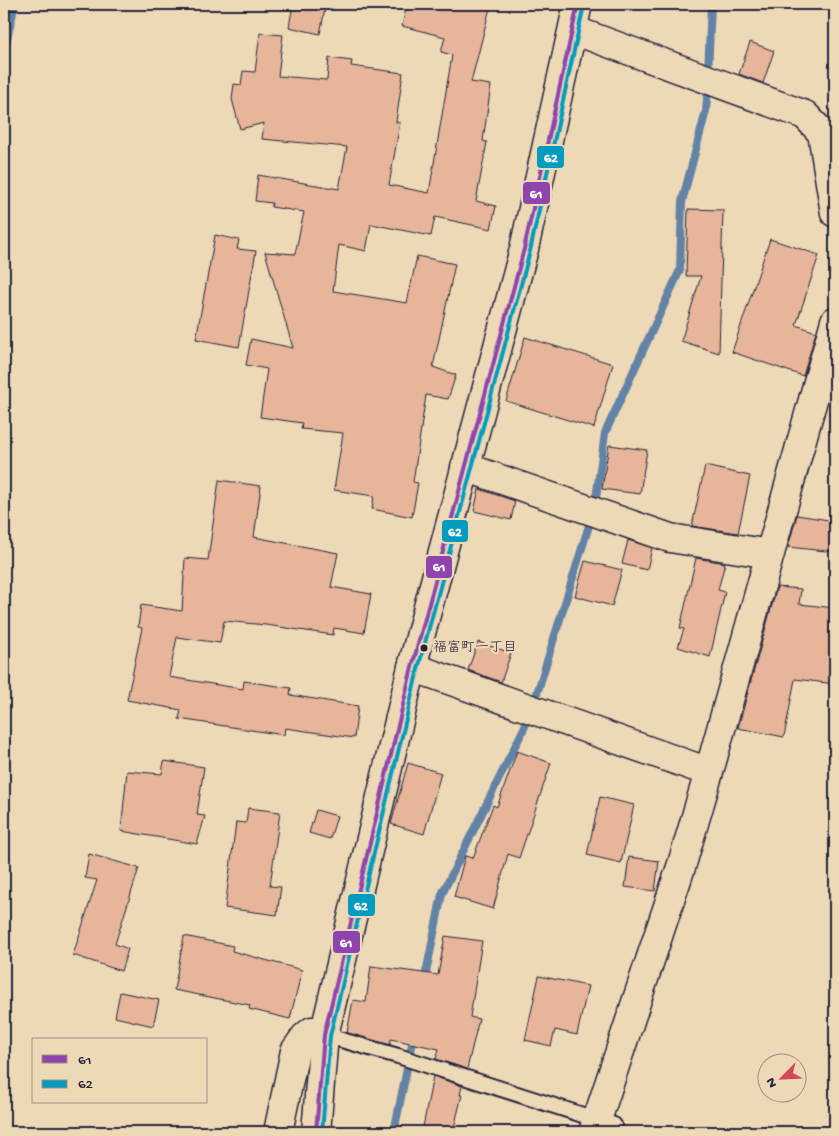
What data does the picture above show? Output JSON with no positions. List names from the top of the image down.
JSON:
{
  "places": ["福富町一丁目"],
  "lines": ["transit line 61", "transit line 62"],
  "legend": ["61", "62"],
  "north": "bottom left"
}
